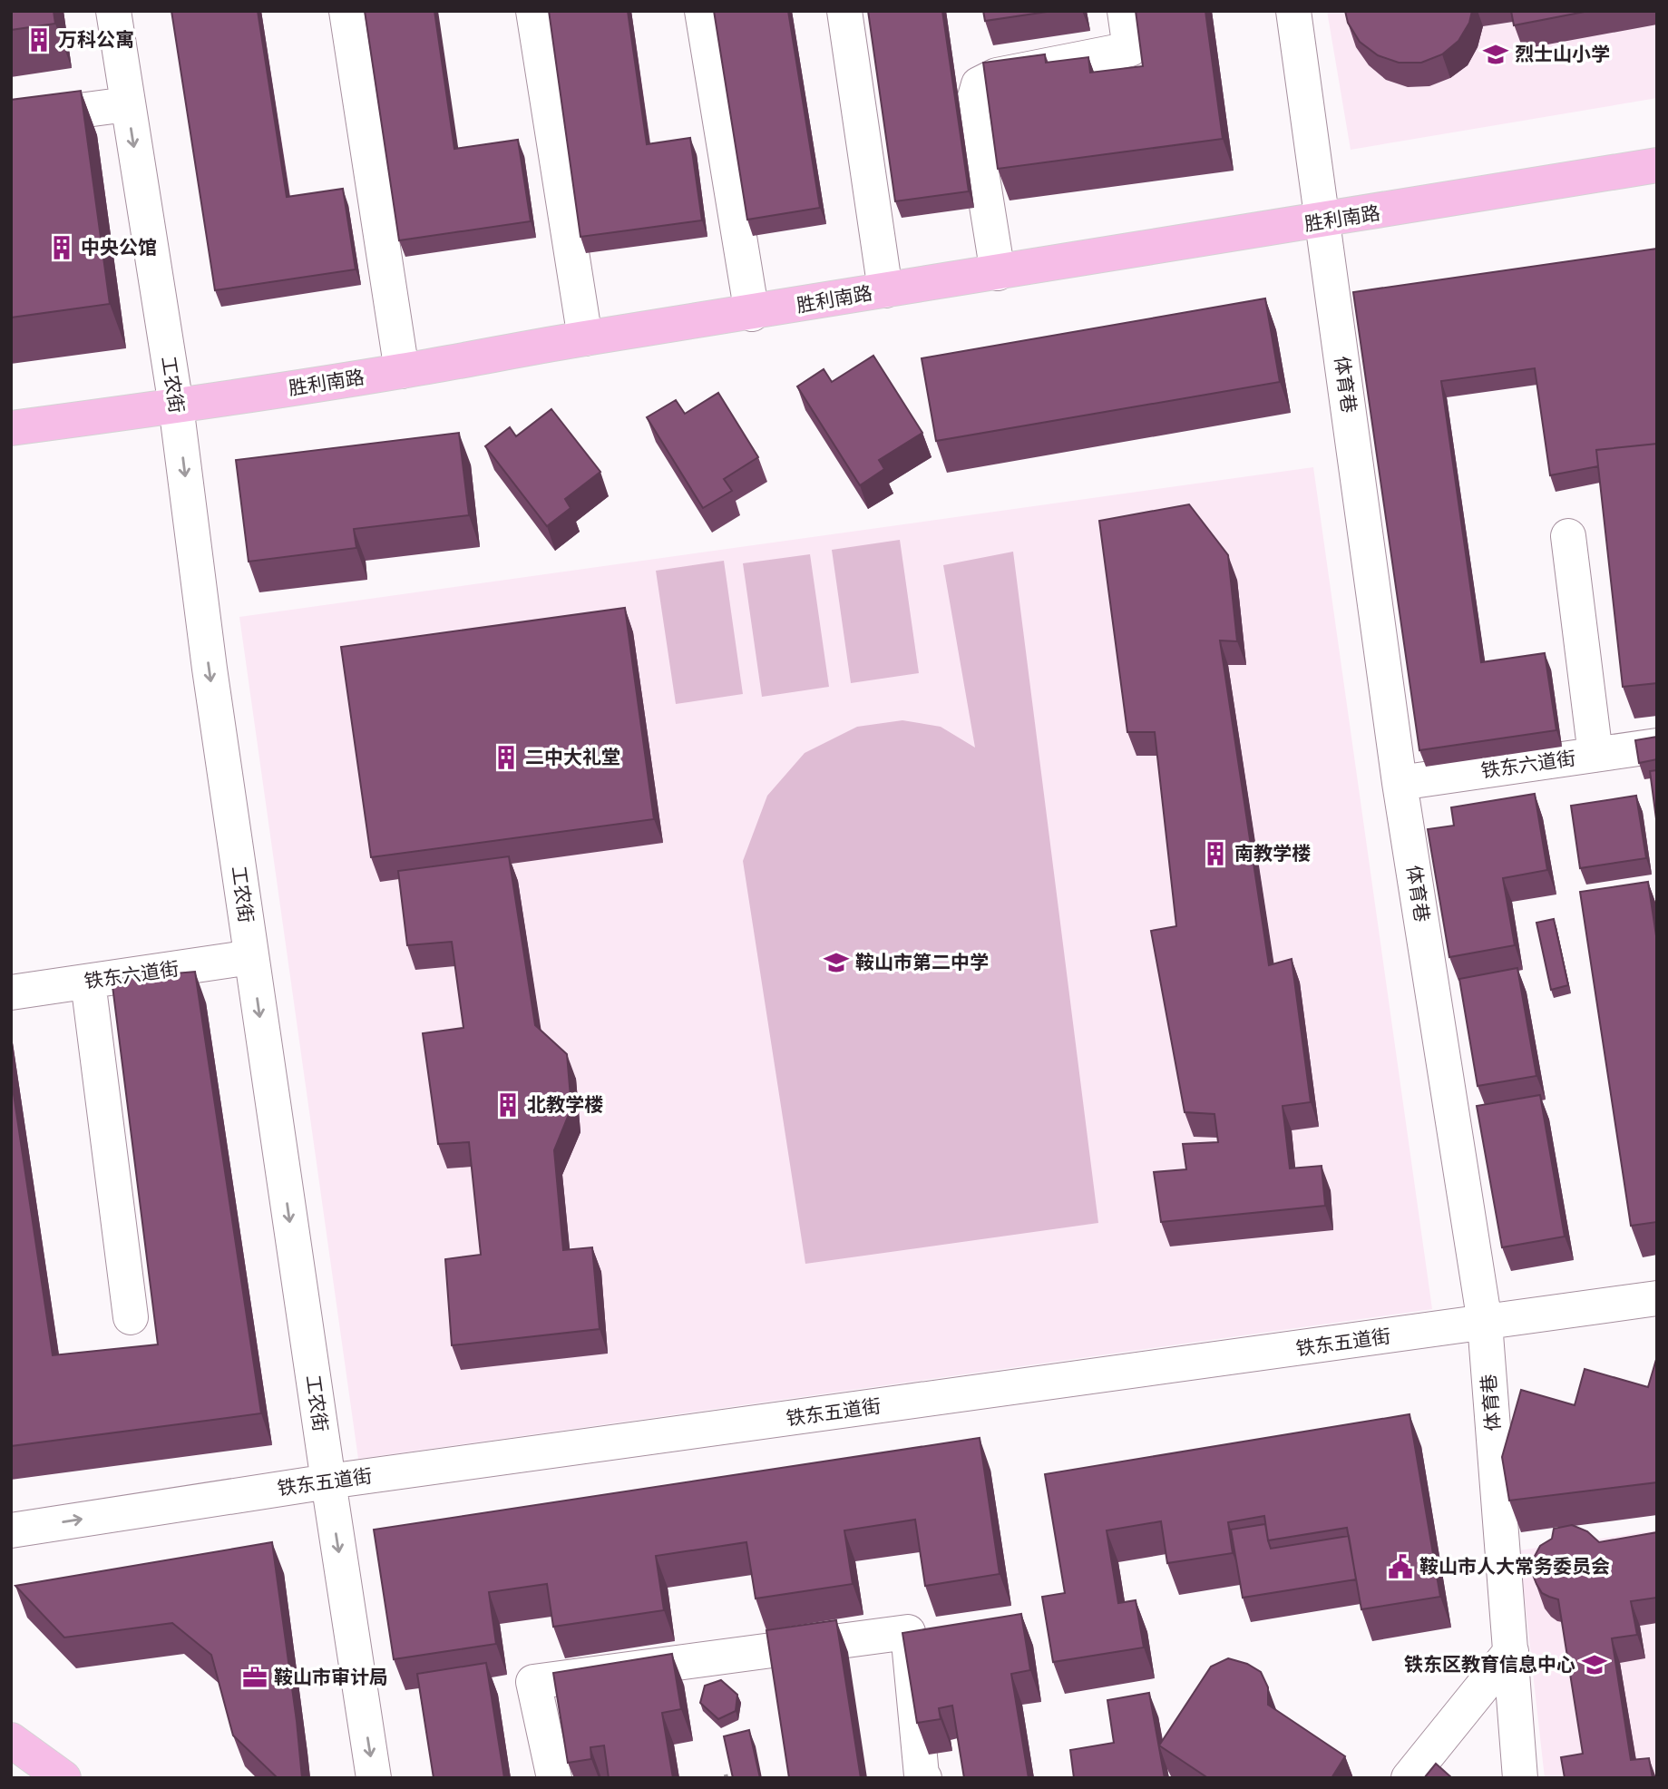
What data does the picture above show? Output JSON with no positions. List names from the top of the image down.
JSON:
{
  "streets": {
    "main road": ["胜利南路"],
    "street": [
      "工农街",
      "体育巷",
      "铁东六道街",
      "铁东五道街"
    ]
  },
  "crossings": [
    ["胜利南路", "工农街"],
    ["胜利南路", "体育巷"],
    ["工农街", "铁东六道街"],
    ["工农街", "铁东五道街"],
    ["体育巷", "铁东六道街"],
    ["体育巷", "铁东五道街"]
  ],
  "places": {
    "building": [
      "万科公寓",
      "中央公馆",
      "二中大礼堂",
      "南教学楼",
      "北教学楼"
    ],
    "school or university": ["烈士山小学", "鞍山市第二中学", "铁东区教育信息中心"],
    "public building": ["鞍山市人大常务委员会"],
    "office": ["鞍山市审计局"]
  }
}
